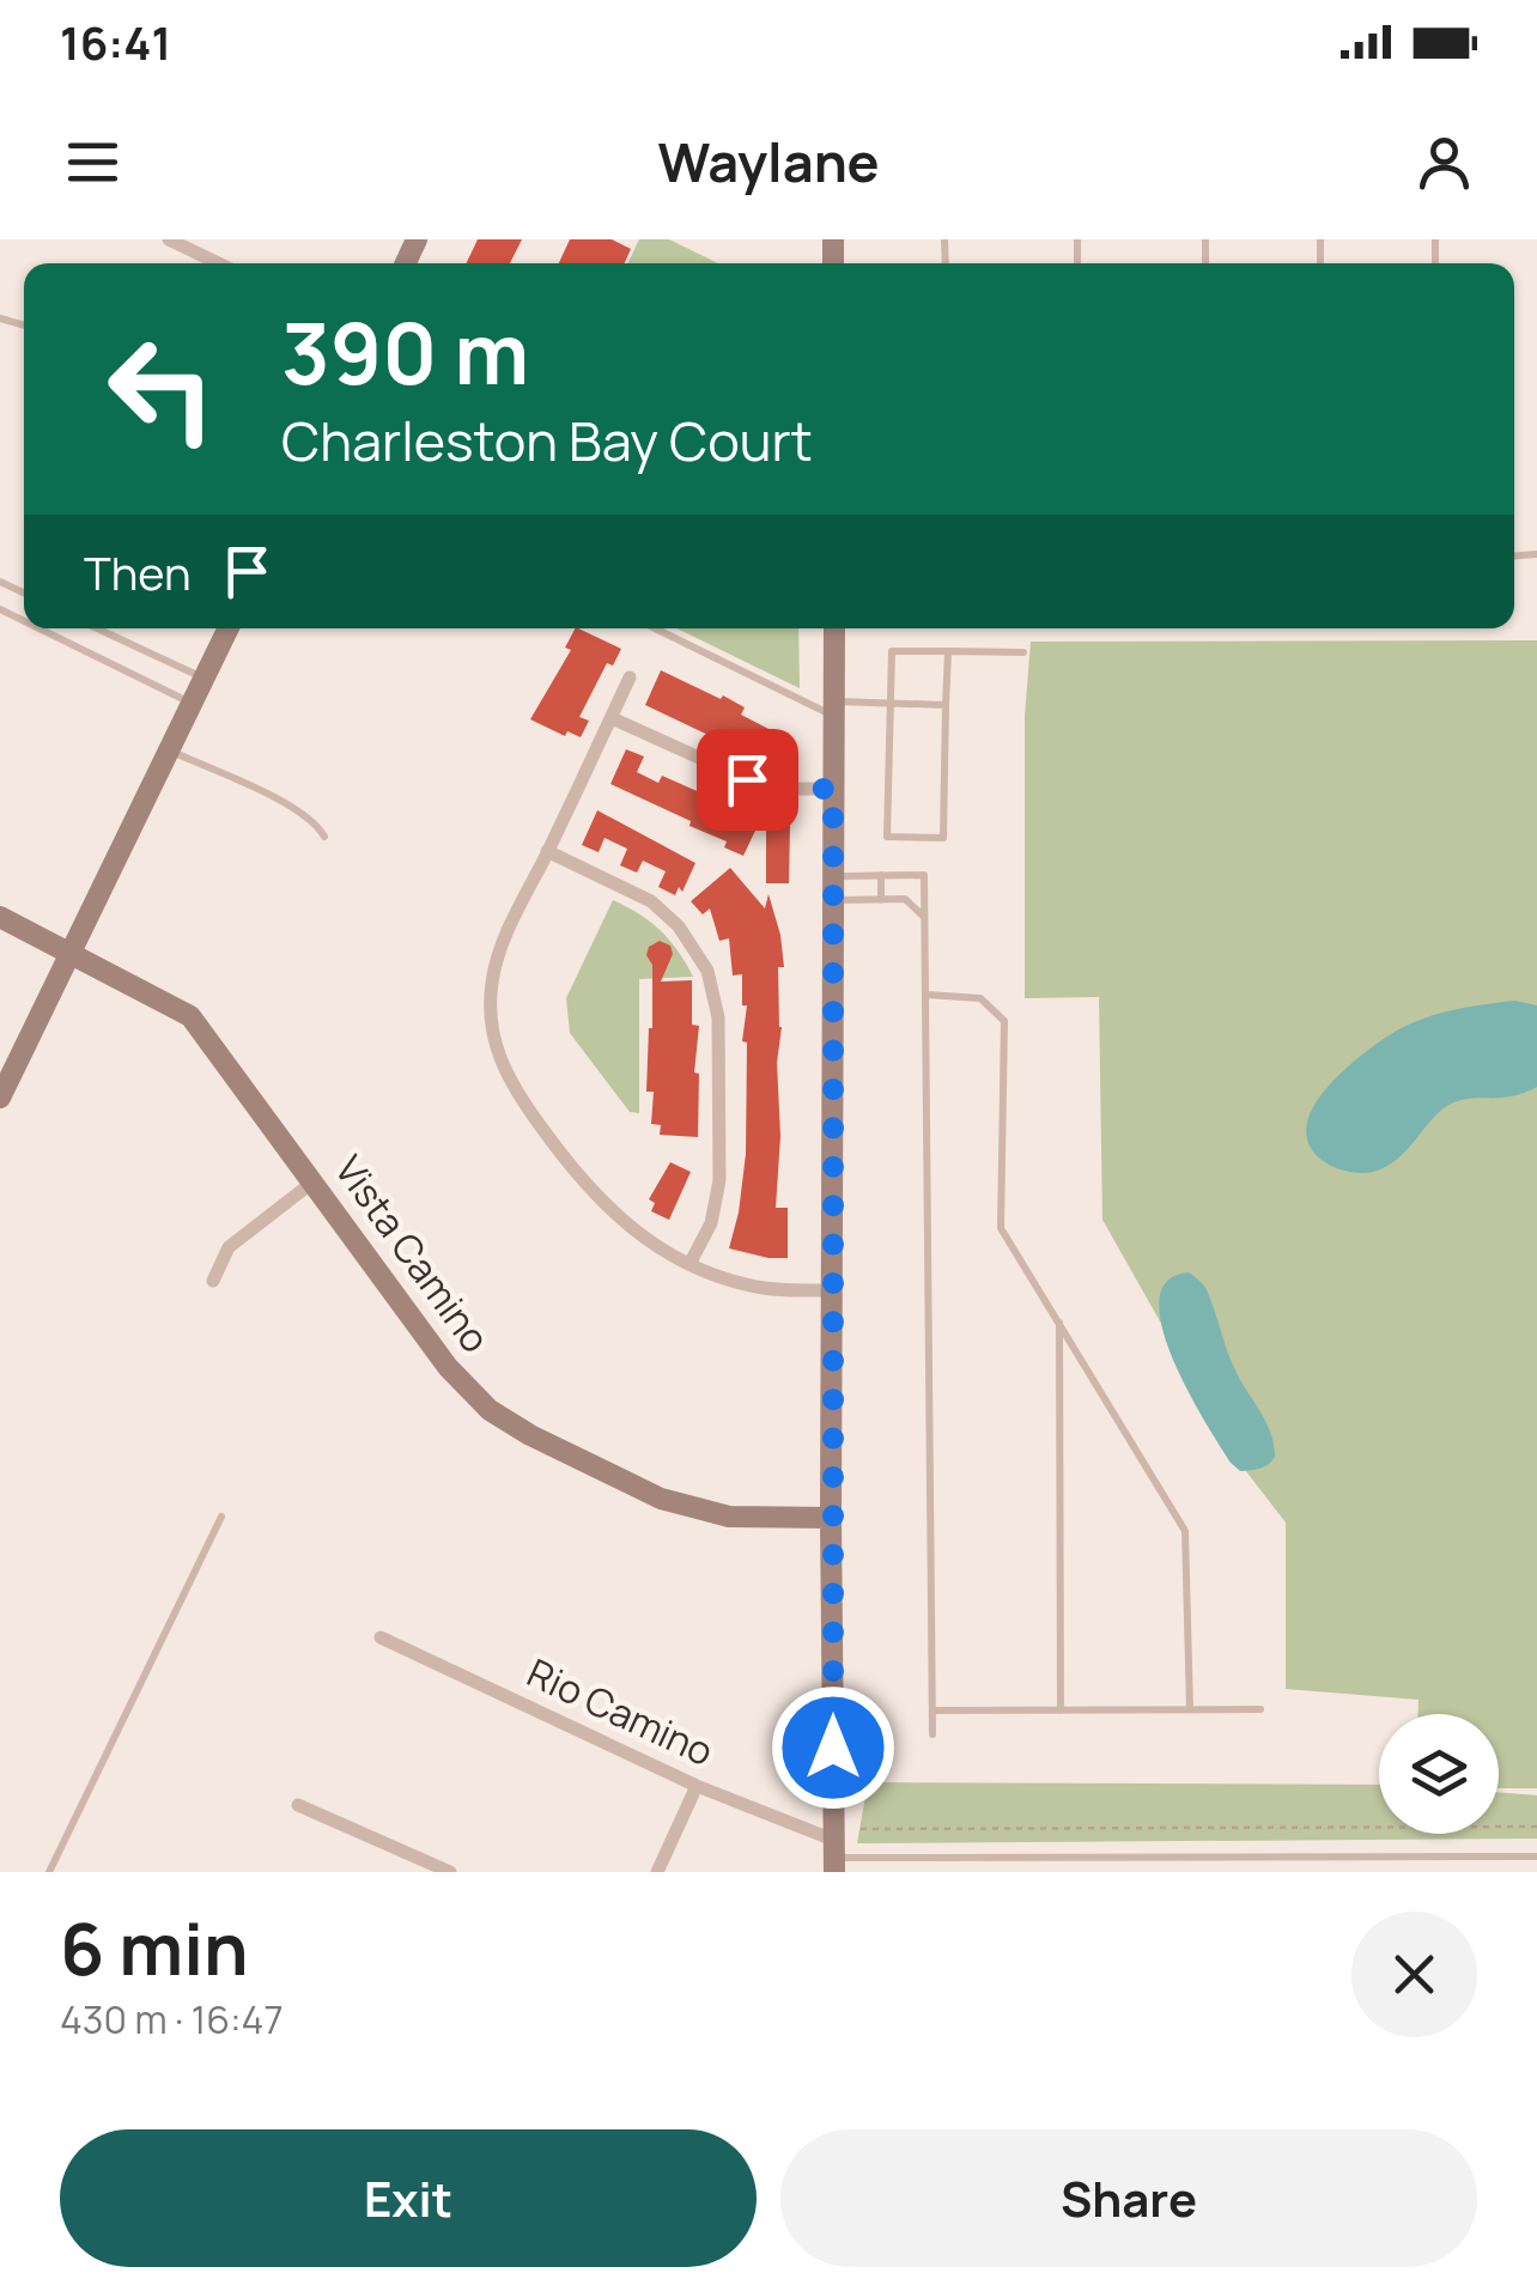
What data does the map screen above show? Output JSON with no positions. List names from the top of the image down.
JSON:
{
  "streets": {
    "street": ["Vista Camino", "Rio Camino"]
  },
  "page": {
    "status": "16:41",
    "header": "Waylane",
    "turn": ["390 m", "Charleston Bay Court"],
    "then": "Then",
    "heading": ["6 min", "430 m · 16:47"],
    "buttons": ["Exit", "Share"]
  }
}
